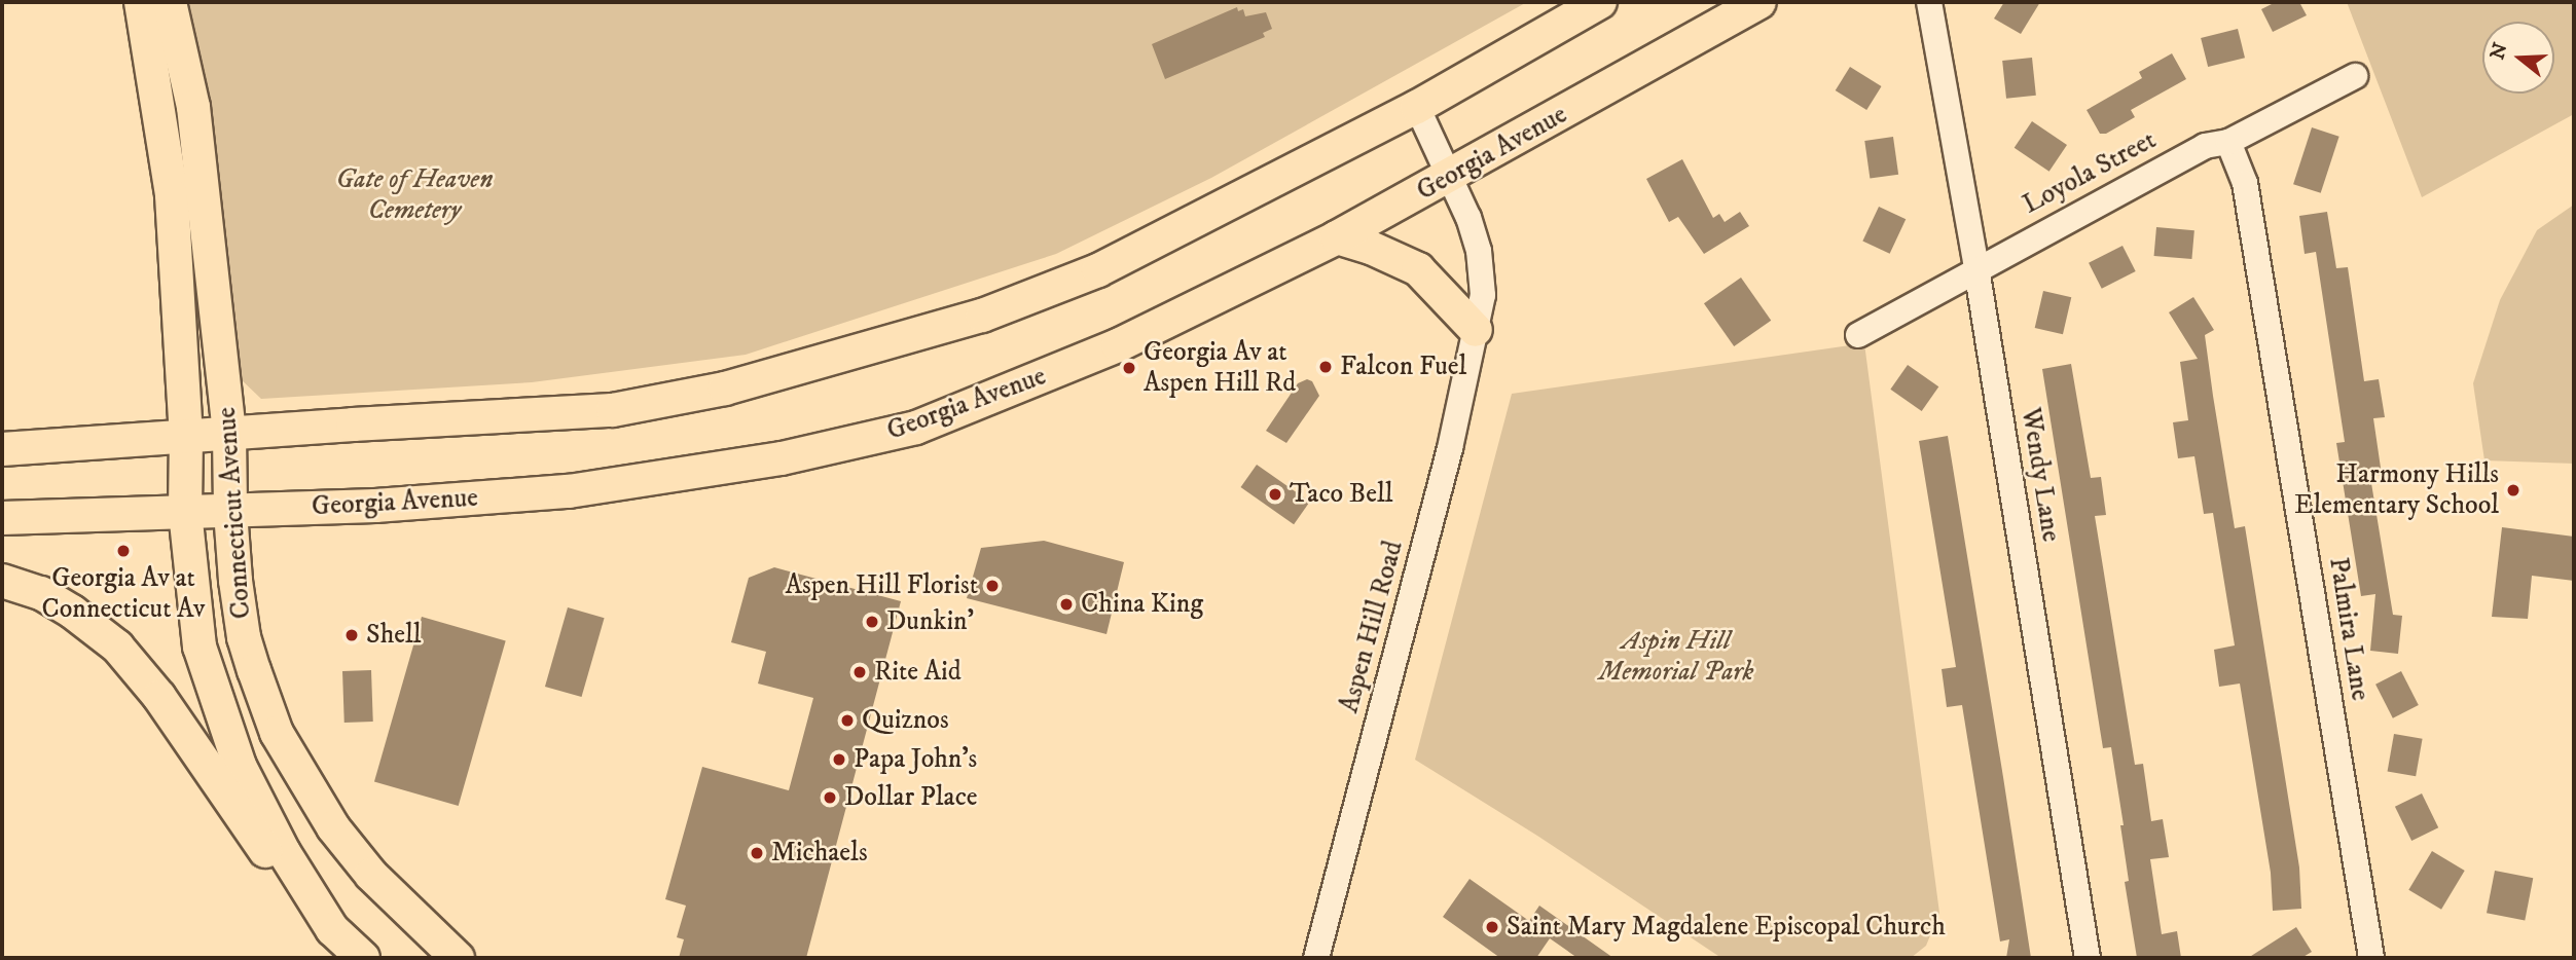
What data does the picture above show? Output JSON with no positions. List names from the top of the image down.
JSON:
{
  "streets": {
    "main road": ["Georgia Avenue", "Connecticut Avenue"],
    "street": [
      "Loyola Street",
      "Wendy Lane",
      "Aspen Hill Road",
      "Palmira Lane"
    ]
  },
  "crossings": [
    ["Georgia Avenue", "Connecticut Avenue"],
    ["Georgia Avenue", "Aspen Hill Road"],
    ["Loyola Street", "Wendy Lane"],
    ["Loyola Street", "Palmira Lane"]
  ],
  "parks": ["Gate of Heaven Cemetery", "Aspin Hill Memorial Park"],
  "places": [
    "Falcon Fuel",
    "Georgia Av at Aspen Hill Rd",
    "Harmony Hills Elementary School",
    "Taco Bell",
    "Georgia Av at Connecticut Av",
    "Aspen Hill Florist",
    "China King",
    "Dunkin'",
    "Shell",
    "Rite Aid",
    "Quiznos",
    "Papa John's",
    "Dollar Place",
    "Michaels",
    "Saint Mary Magdalene Episcopal Church"
  ],
  "north": "left"
}
